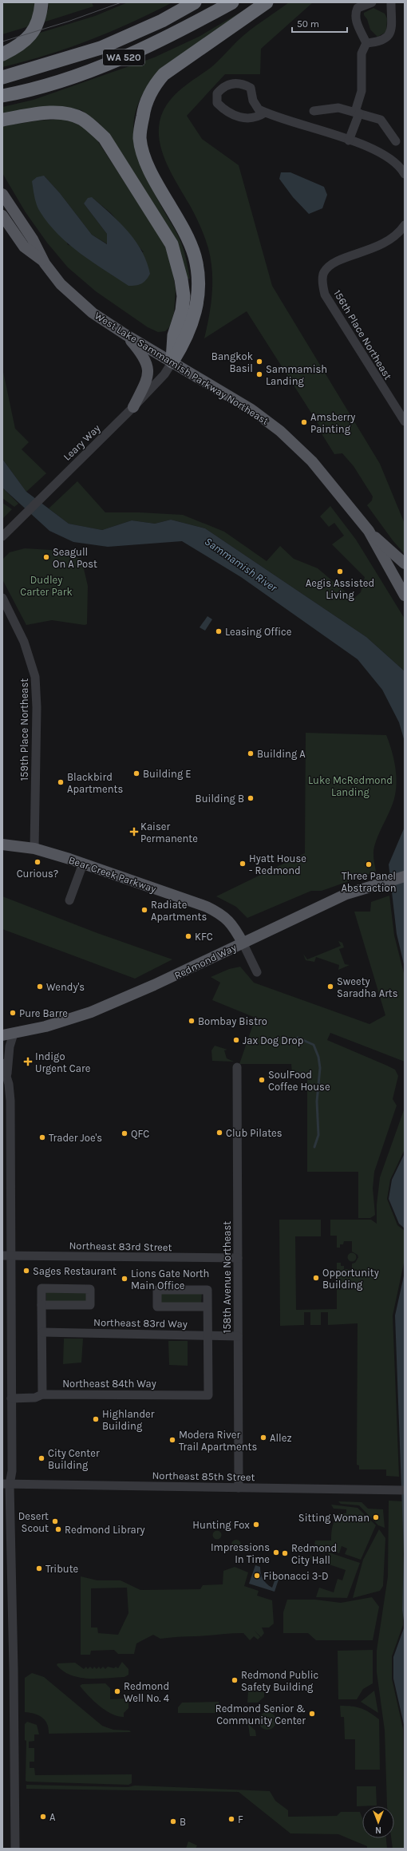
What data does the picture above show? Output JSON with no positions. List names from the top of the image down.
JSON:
{
  "streets": {
    "highway": ["WA 520"],
    "main road": ["West Lake Sammamish Parkway Northeast", "Bear Creek Parkway", "Redmond Way"],
    "street": [
      "156th Place Northeast",
      "Leary Way",
      "159th Place Northeast",
      "Northeast 83rd Street",
      "158th Avenue Northeast",
      "Northeast 83rd Way",
      "Northeast 84th Way",
      "Northeast 85th Street"
    ]
  },
  "crossings": [
    ["West Lake Sammamish Parkway Northeast", "Leary Way"],
    ["159th Place Northeast", "Bear Creek Parkway"],
    ["Bear Creek Parkway", "Redmond Way"],
    ["Northeast 83rd Street", "158th Avenue Northeast"],
    ["158th Avenue Northeast", "Northeast 83rd Way"],
    ["158th Avenue Northeast", "Northeast 85th Street"],
    ["Northeast 83rd Way", "Northeast 84th Way"]
  ],
  "water": ["Sammamish River"],
  "parks": ["Dudley Carter Park", "Luke McRedmond Landing"],
  "places": {
    "other": [
      "Bangkok Basil",
      "Sammamish Landing",
      "Amsberry Painting",
      "Seagull On A Post",
      "Aegis Assisted Living",
      "Leasing Office",
      "Building A",
      "Building E",
      "Blackbird Apartments",
      "Building B",
      "Curious?",
      "Hyatt House - Redmond",
      "Three Panel Abstraction",
      "Radiate Apartments",
      "KFC",
      "Wendy's",
      "Sweety Saradha Arts",
      "Pure Barre",
      "Bombay Bistro",
      "Jax Dog Drop",
      "SoulFood Coffee House",
      "Club Pilates",
      "QFC",
      "Trader Joe's",
      "Sages Restaurant",
      "Opportunity Building",
      "Lions Gate North Main Office",
      "Highlander Building",
      "Allez",
      "Modera River Trail Apartments",
      "City Center Building",
      "Sitting Woman",
      "Desert Scout",
      "Hunting Fox",
      "Redmond Library",
      "Impressions In Time",
      "Redmond City Hall",
      "Tribute",
      "Fibonacci 3-D",
      "Redmond Public Safety Building",
      "Redmond Well No. 4",
      "Redmond Senior & Community Center",
      "A",
      "F",
      "B"
    ],
    "health": ["Kaiser Permanente", "Indigo Urgent Care"]
  },
  "scale_bar": "50 m",
  "north": "bottom"
}
